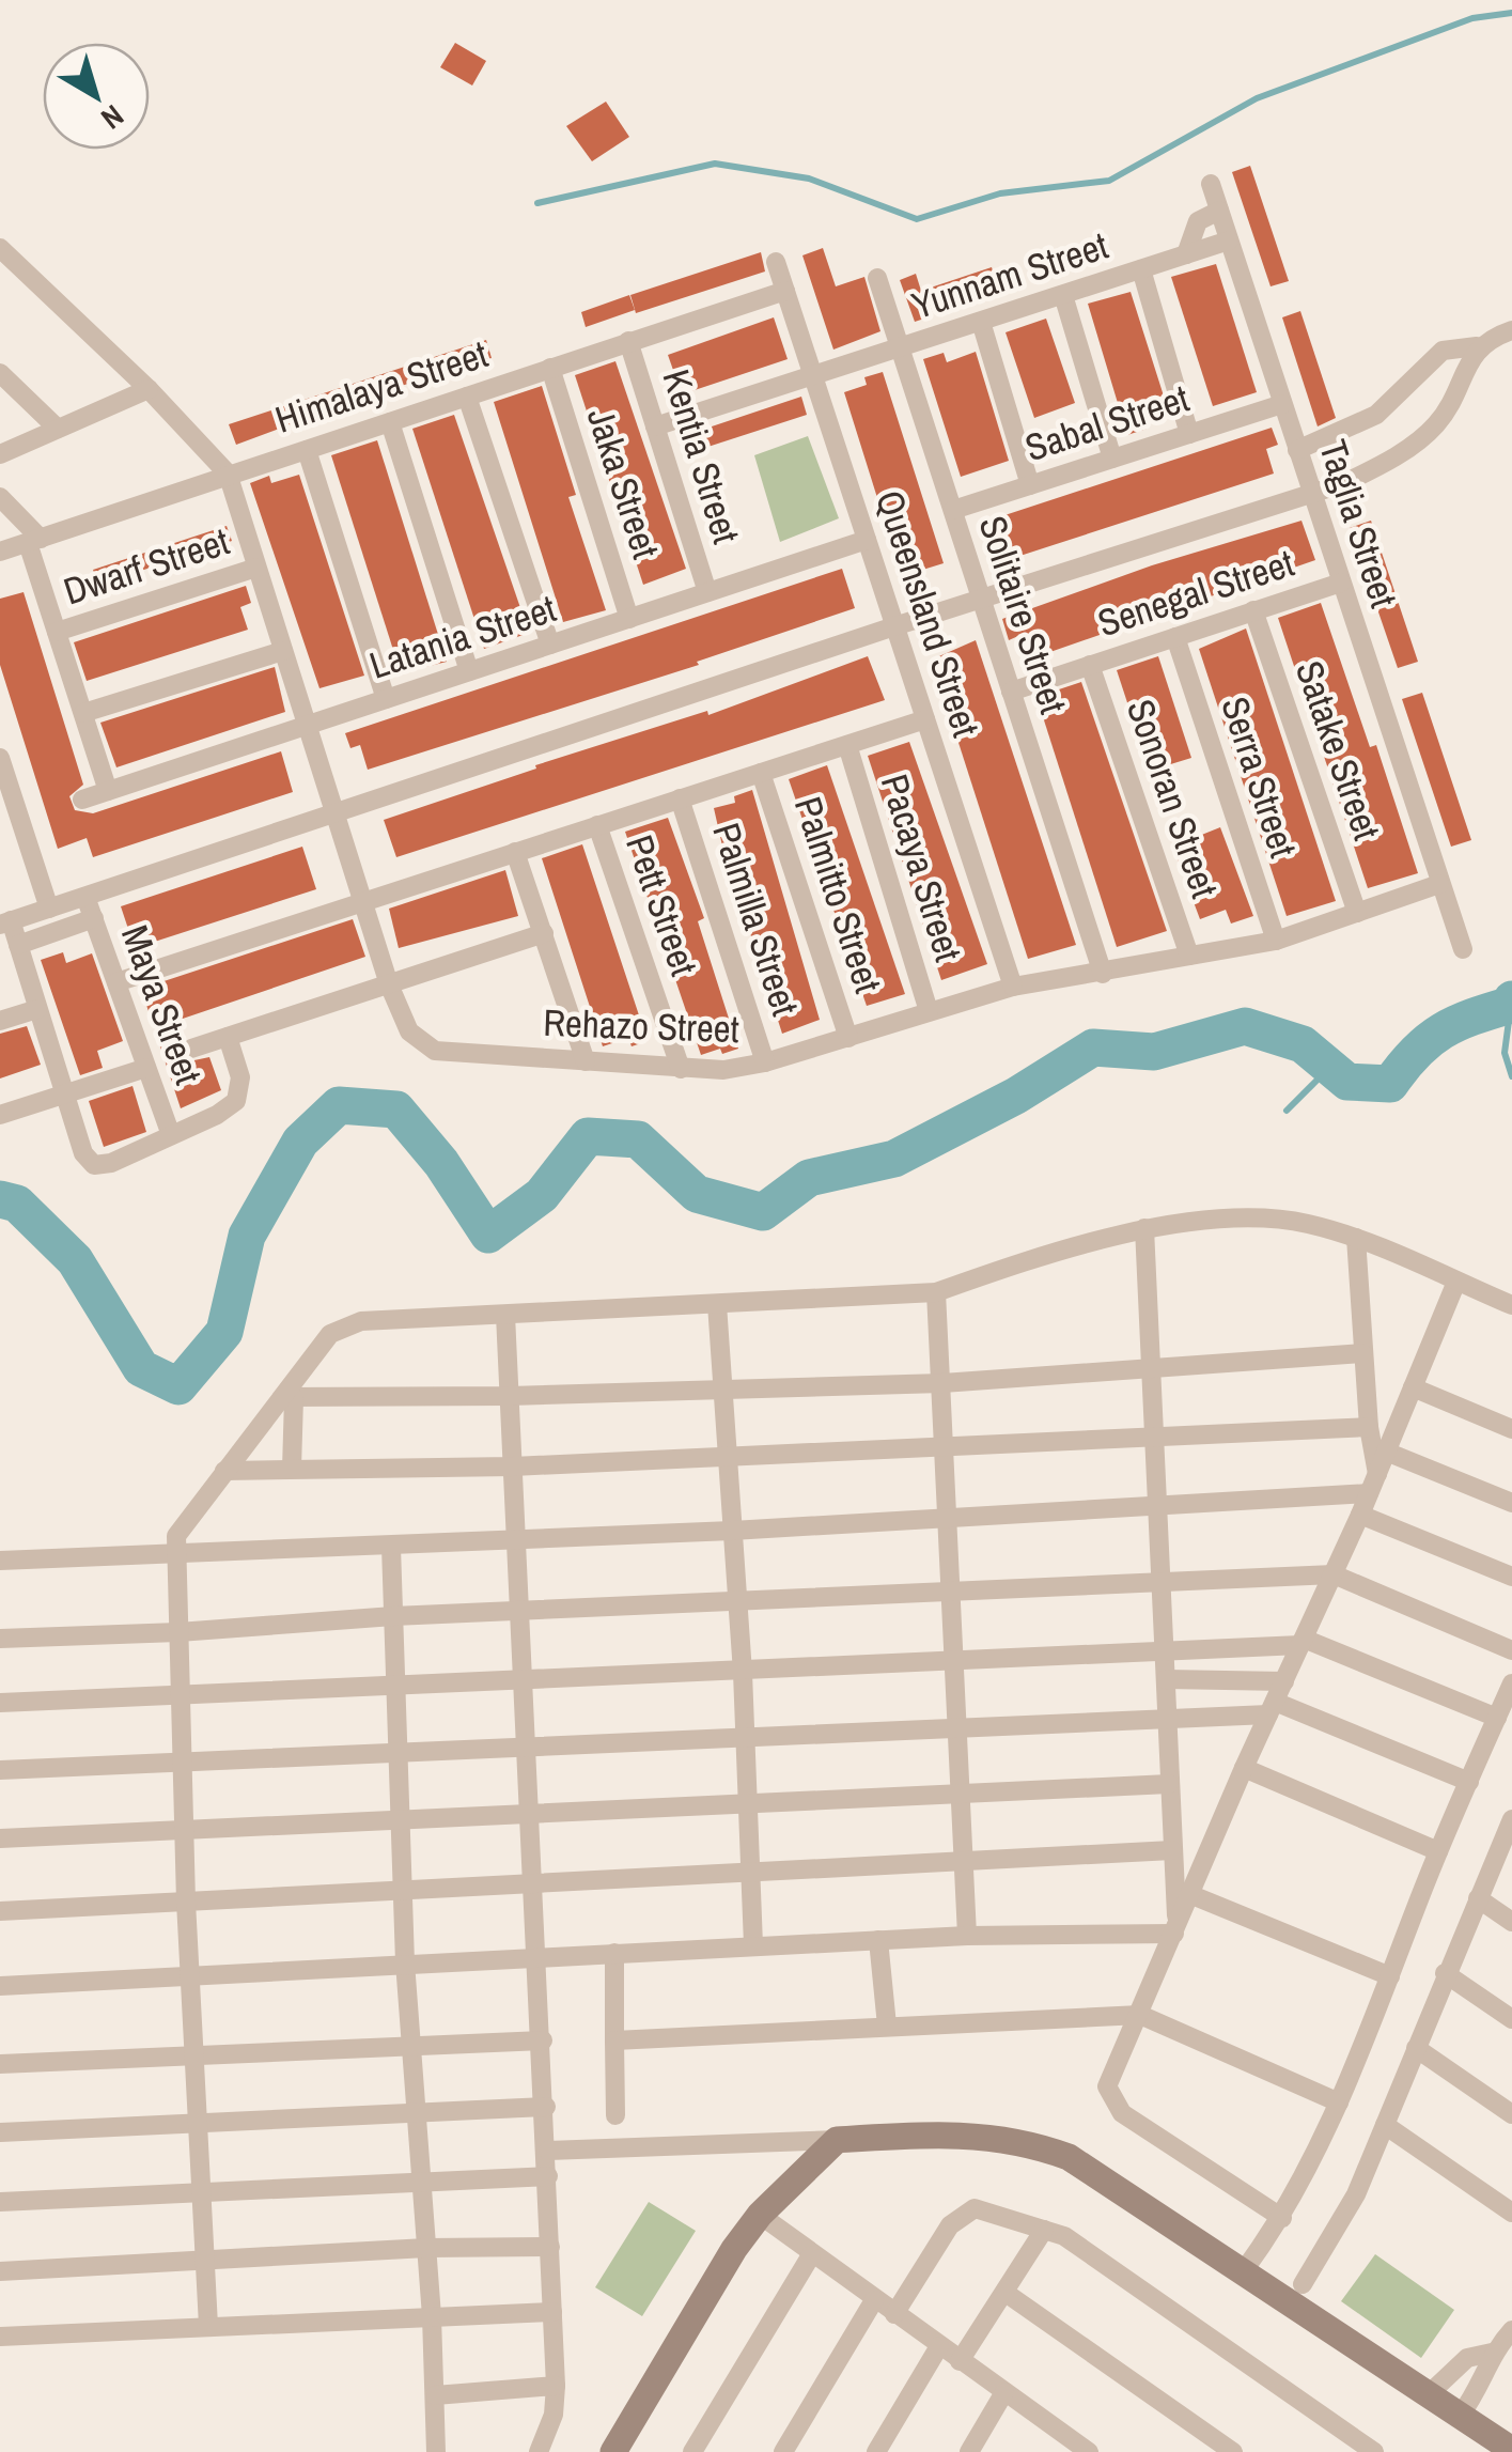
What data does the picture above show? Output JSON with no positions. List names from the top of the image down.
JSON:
{
  "streets": {
    "street": [
      "Yunnam Street",
      "Himalaya Street",
      "Sabal Street",
      "Kentia Street",
      "Jaka Street",
      "Taglia Street",
      "Dwarf Street",
      "Senegal Street",
      "Queensland Street",
      "Solitaire Street",
      "Latania Street",
      "Satake Street",
      "Serra Street",
      "Sonoran Street",
      "Pacaya Street",
      "Palmitto Street",
      "Pett Street",
      "Palmilla Street",
      "Maya Street",
      "Rehazo Street"
    ]
  },
  "crossings": [
    ["Yunnam Street", "Kentia Street"],
    ["Yunnam Street", "Taglia Street"],
    ["Yunnam Street", "Queensland Street"],
    ["Yunnam Street", "Solitaire Street"],
    ["Himalaya Street", "Kentia Street"],
    ["Himalaya Street", "Jaka Street"],
    ["Himalaya Street", "Queensland Street"],
    ["Himalaya Street", "Rehazo Street"],
    ["Sabal Street", "Taglia Street"],
    ["Sabal Street", "Solitaire Street"],
    ["Kentia Street", "Latania Street"],
    ["Jaka Street", "Latania Street"],
    ["Taglia Street", "Senegal Street"],
    ["Taglia Street", "Rehazo Street"],
    ["Dwarf Street", "Rehazo Street"],
    ["Senegal Street", "Solitaire Street"],
    ["Senegal Street", "Satake Street"],
    ["Senegal Street", "Serra Street"],
    ["Senegal Street", "Sonoran Street"],
    ["Queensland Street", "Latania Street"],
    ["Queensland Street", "Rehazo Street"],
    ["Solitaire Street", "Rehazo Street"],
    ["Latania Street", "Rehazo Street"],
    ["Satake Street", "Rehazo Street"],
    ["Serra Street", "Rehazo Street"],
    ["Sonoran Street", "Rehazo Street"],
    ["Pacaya Street", "Rehazo Street"],
    ["Palmitto Street", "Rehazo Street"],
    ["Pett Street", "Rehazo Street"],
    ["Palmilla Street", "Rehazo Street"]
  ],
  "north": "bottom right"
}
